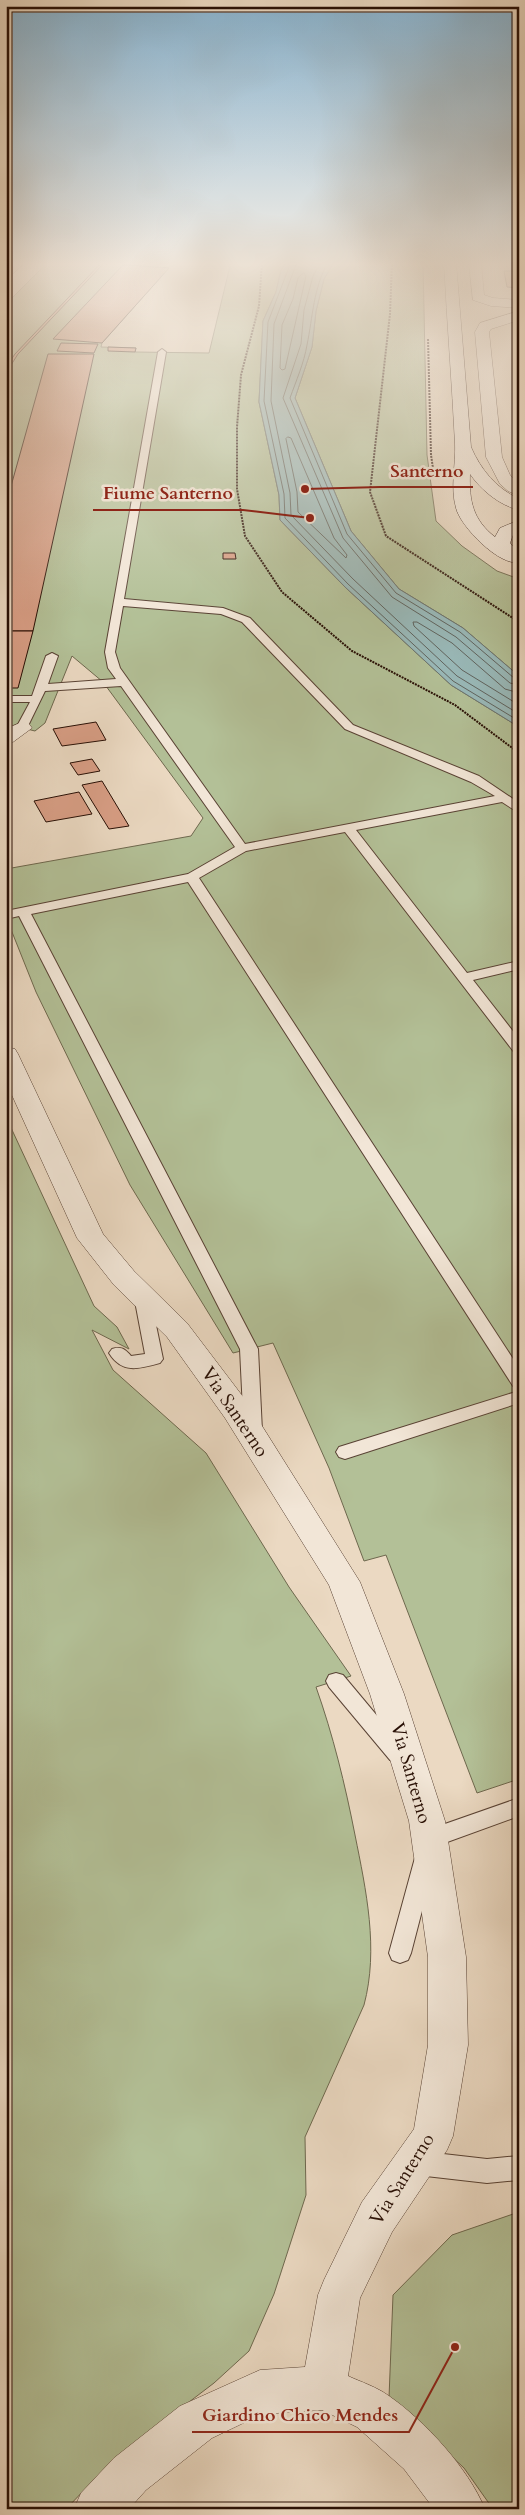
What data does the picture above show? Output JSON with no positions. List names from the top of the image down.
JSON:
{
  "streets": {
    "street": ["Via Santerno"]
  },
  "places": ["Santerno", "Fiume Santerno", "Giardino Chico Mendes"]
}
